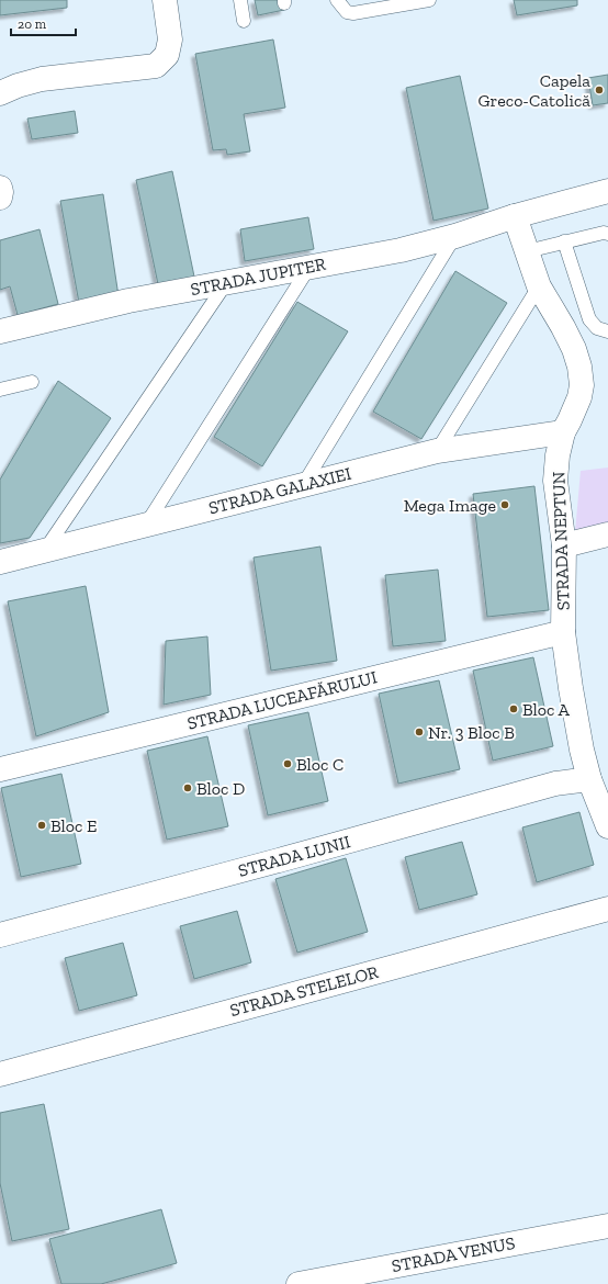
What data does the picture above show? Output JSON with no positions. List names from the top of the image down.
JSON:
{
  "streets": {
    "street": [
      "STRADA JUPITER",
      "STRADA GALAXIEI",
      "STRADA NEPTUN",
      "STRADA LUCEAFĂRULUI",
      "STRADA LUNII",
      "STRADA STELELOR",
      "STRADA VENUS"
    ]
  },
  "crossings": [
    ["STRADA JUPITER", "STRADA NEPTUN"],
    ["STRADA GALAXIEI", "STRADA NEPTUN"],
    ["STRADA NEPTUN", "STRADA LUCEAFĂRULUI"],
    ["STRADA NEPTUN", "STRADA LUNII"]
  ],
  "places": [
    "Capela Greco-Catolică",
    "Mega Image",
    "Bloc A",
    "Nr. 3 Bloc B",
    "Bloc C",
    "Bloc D",
    "Bloc E"
  ],
  "scale_bar": "20 m"
}
